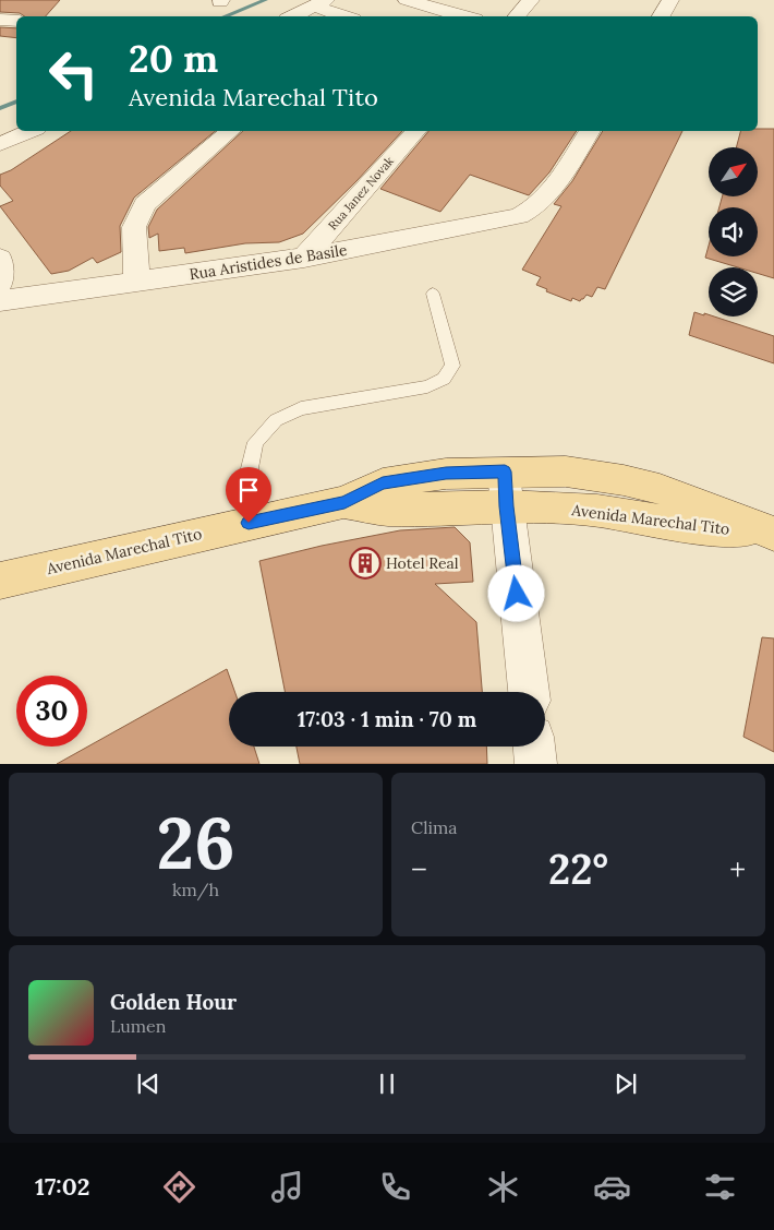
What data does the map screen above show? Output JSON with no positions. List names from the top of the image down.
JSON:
{
  "streets": {
    "main road": ["Avenida Marechal Tito"],
    "street": ["Rua Janez Novak", "Rua Aristides de Basile"]
  },
  "crossings": [
    ["Rua Janez Novak", "Rua Aristides de Basile"]
  ],
  "places": {
    "building": ["Hotel Real"]
  },
  "north": "top right",
  "page": {
    "turn": ["20 m", "Avenida Marechal Tito"],
    "limit": "30",
    "trip": "17:03 · 1 min · 70 m",
    "tile": [
      ["26", "km/h"],
      "Clima"
    ],
    "heat": ["−", "22°", "+"],
    "song": ["Golden Hour", "Lumen"],
    "tabs": "17:02"
  }
}
